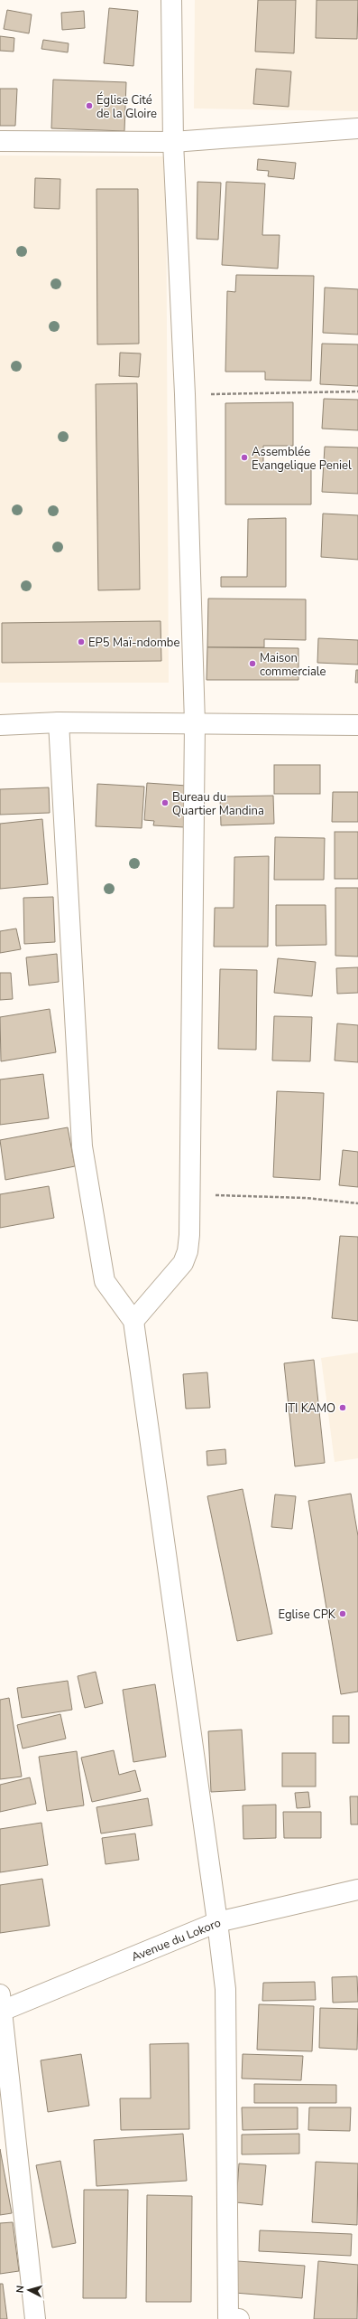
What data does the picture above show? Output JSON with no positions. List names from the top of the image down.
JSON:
{
  "streets": {
    "street": ["Avenue du Lokoro"]
  },
  "places": [
    "Église Cité de la Gloire",
    "Assemblée Evangelique Peniel",
    "EP5 Maï-ndombe",
    "Maison commerciale",
    "Bureau du Quartier Mandina",
    "ITI KAMO",
    "Eglise CPK"
  ],
  "north": "left"
}
